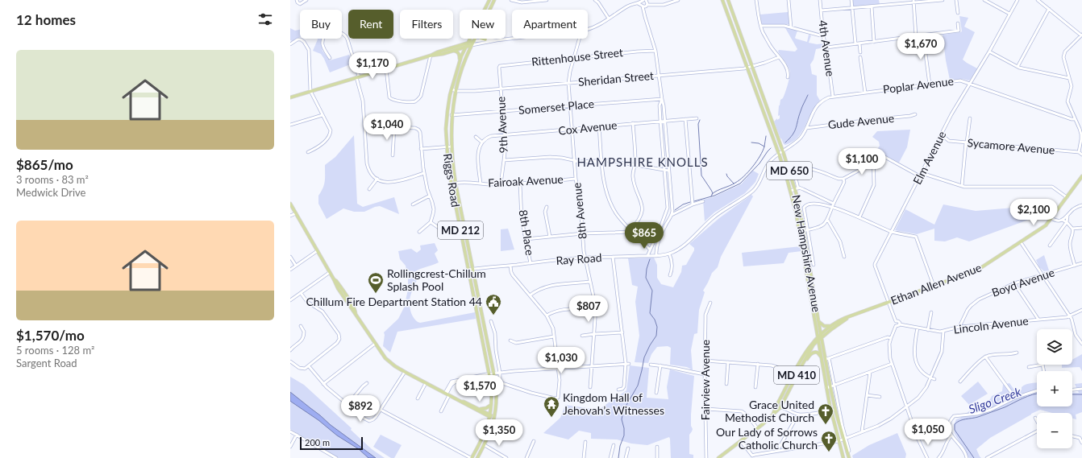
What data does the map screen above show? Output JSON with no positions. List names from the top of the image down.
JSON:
{
  "streets": {
    "main road": [
      "MD 650",
      "Riggs Road",
      "MD 212",
      "New Hampshire Avenue",
      "Ethan Allen Avenue",
      "MD 410"
    ],
    "street": [
      "4th Avenue",
      "Rittenhouse Street",
      "Sheridan Street",
      "Poplar Avenue",
      "Somerset Place",
      "Gude Avenue",
      "9th Avenue",
      "Cox Avenue",
      "Sycamore Avenue",
      "Elm Avenue",
      "Fairoak Avenue",
      "8th Avenue",
      "8th Place",
      "Ray Road",
      "Boyd Avenue",
      "Lincoln Avenue",
      "Fairview Avenue"
    ]
  },
  "crossings": [
    ["4th Avenue", "Poplar Avenue"],
    ["Rittenhouse Street", "9th Avenue"],
    ["Rittenhouse Street", "8th Avenue"],
    ["Sheridan Street", "9th Avenue"],
    ["Sheridan Street", "Riggs Road"],
    ["Sheridan Street", "8th Avenue"],
    ["Sheridan Street", "New Hampshire Avenue"],
    ["Poplar Avenue", "Gude Avenue"],
    ["Poplar Avenue", "Elm Avenue"],
    ["Poplar Avenue", "New Hampshire Avenue"],
    ["Poplar Avenue", "Ray Road"],
    ["Somerset Place", "9th Avenue"],
    ["Somerset Place", "Riggs Road"],
    ["Somerset Place", "8th Avenue"],
    ["9th Avenue", "Cox Avenue"],
    ["9th Avenue", "Fairoak Avenue"],
    ["Cox Avenue", "8th Avenue"],
    ["Sycamore Avenue", "Elm Avenue"],
    ["Elm Avenue", "Ethan Allen Avenue"],
    ["Elm Avenue", "Lincoln Avenue"],
    ["Riggs Road", "Fairoak Avenue"],
    ["Riggs Road", "Ray Road"],
    ["Fairoak Avenue", "8th Avenue"],
    ["Fairoak Avenue", "8th Place"],
    ["8th Avenue", "Ray Road"],
    ["8th Place", "Ray Road"],
    ["New Hampshire Avenue", "Ray Road"],
    ["New Hampshire Avenue", "Ethan Allen Avenue"],
    ["New Hampshire Avenue", "MD 410"],
    ["Boyd Avenue", "Lincoln Avenue"],
    ["Ethan Allen Avenue", "MD 410"]
  ],
  "districts": ["HAMPSHIRE KNOLLS"],
  "water": ["Sligo Creek"],
  "places": {
    "sports": ["Rollingcrest-Chillum Splash Pool"],
    "public building": ["Chillum Fire Department Station 44"],
    "temple": ["Kingdom Hall of Jehovah’s Witnesses"],
    "church": ["Grace United Methodist Church", "Our Lady of Sorrows Catholic Church"]
  },
  "scale_bar": "200 m",
  "page": {
    "heading": "12 homes",
    "chip": [
      "Buy",
      "Rent",
      "Filters",
      "New",
      "Apartment"
    ],
    "price": [
      "$1,670",
      "$1,170",
      "$1,040",
      "$1,100",
      "$2,100",
      "$865",
      "$807",
      "$1,030",
      "$1,570",
      "$892",
      "$1,050",
      "$1,350"
    ],
    "list": [
      {
        "name": "$865/mo",
        "note": "3 rooms · 83 m² · Medwick Drive"
      },
      {
        "name": "$1,570/mo",
        "note": "5 rooms · 128 m² · Sargent Road"
      }
    ],
    "map_buttons": ["+", "−"],
    "scale": "200 m"
  }
}
